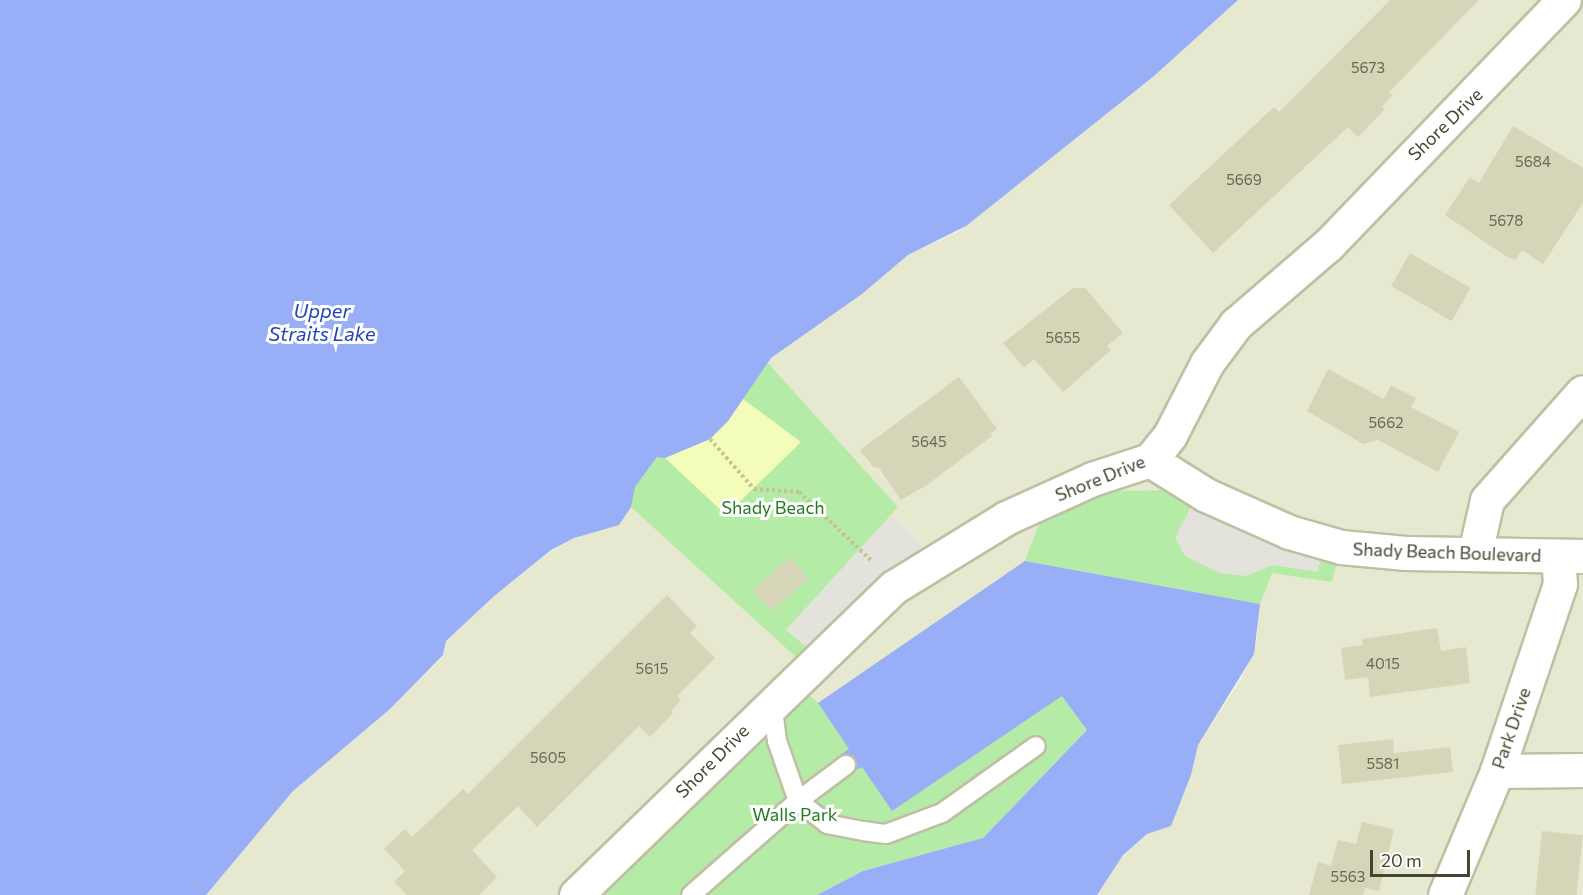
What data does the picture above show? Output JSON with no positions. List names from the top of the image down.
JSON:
{
  "streets": {
    "street": ["Shore Drive", "Shady Beach Boulevard", "Park Drive"]
  },
  "crossings": [
    ["Shore Drive", "Shady Beach Boulevard"],
    ["Shady Beach Boulevard", "Park Drive"]
  ],
  "water": ["Upper Straits Lake"],
  "parks": ["Shady Beach", "Walls Park"],
  "house_numbers": [
    "5673",
    "5684",
    "5669",
    "5678",
    "5655",
    "5662",
    "5645",
    "4015",
    "5615",
    "5605",
    "5581",
    "5563"
  ],
  "scale_bar": "20 m"
}
